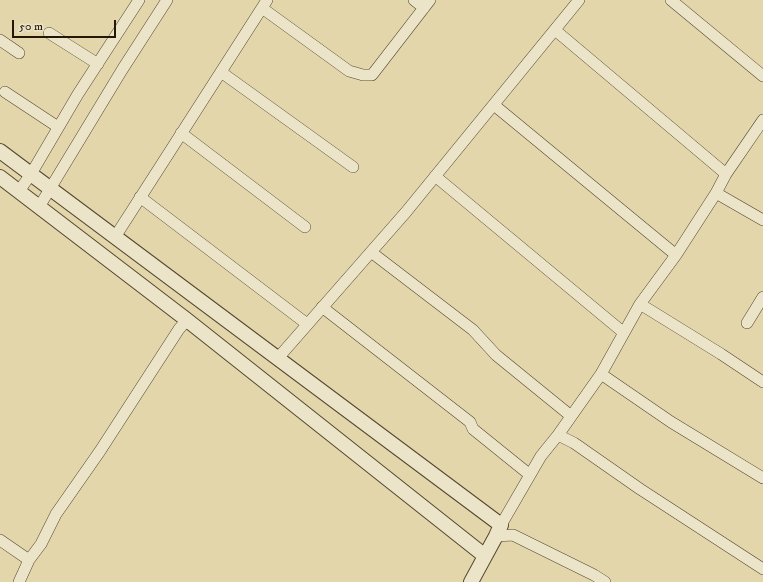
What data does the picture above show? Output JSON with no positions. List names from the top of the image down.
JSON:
{
  "scale_bar": "50 m"
}
